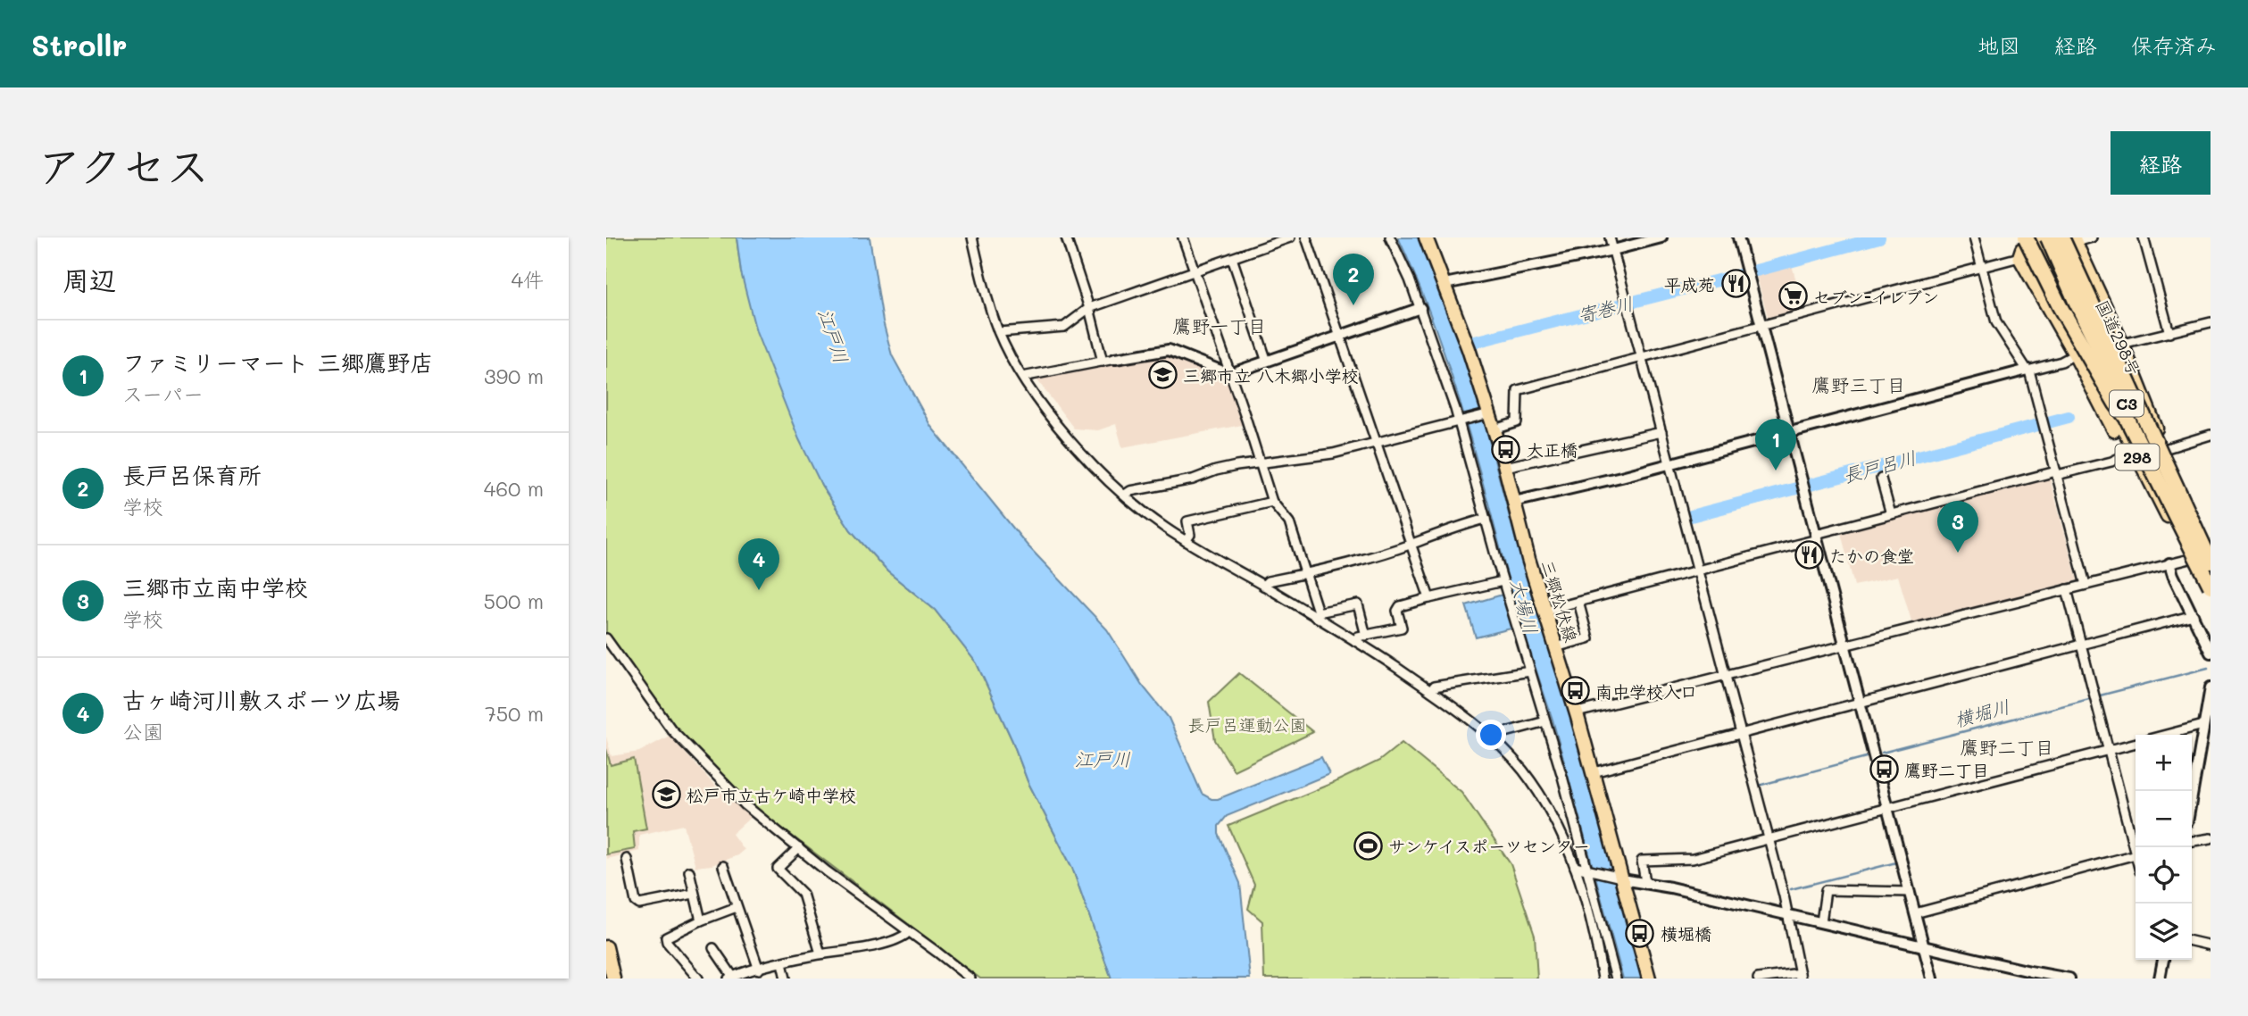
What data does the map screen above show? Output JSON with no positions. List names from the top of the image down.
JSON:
{
  "streets": {
    "highway": ["C3"],
    "main road": ["国道298号", "298", "三郷松伏線"]
  },
  "crossings": [
    ["国道298号", "C3"],
    ["国道298号", "298"]
  ],
  "districts": ["鷹野一丁目", "鷹野三丁目", "鷹野二丁目"],
  "water": [
    "寄巻川",
    "江戸川",
    "長戸呂川",
    "大場川",
    "横堀川"
  ],
  "parks": ["長戸呂運動公園"],
  "places": {
    "restaurant": ["平成苑", "たかの食堂"],
    "supermarket": ["セブン-イレブン"],
    "school or university": ["三郷市立 八木郷小学校", "松戸市立古ケ崎中学校"],
    "bus stop": [
      "大正橋",
      "南中学校入口",
      "鷹野二丁目",
      "横堀橋"
    ],
    "sports": ["サンケイスポーツセンター"]
  },
  "page": {
    "header": "Strollr",
    "nav": ["地図", "経路", "保存済み"],
    "title": "アクセス",
    "buttons": "経路",
    "heading": ["周辺", "4件"],
    "pins": [
      "2",
      "1",
      "3",
      "4"
    ],
    "list": [
      {
        "mark": "1",
        "name": "ファミリーマート 三郷鷹野店",
        "note": "スーパー",
        "value": "390 m"
      },
      {
        "mark": "2",
        "name": "長戸呂保育所",
        "note": "学校",
        "value": "460 m"
      },
      {
        "mark": "3",
        "name": "三郷市立南中学校",
        "note": "学校",
        "value": "500 m"
      },
      {
        "mark": "4",
        "name": "古ヶ崎河川敷スポーツ広場",
        "note": "公園",
        "value": "750 m"
      }
    ],
    "map_buttons": ["+", "−"]
  }
}
